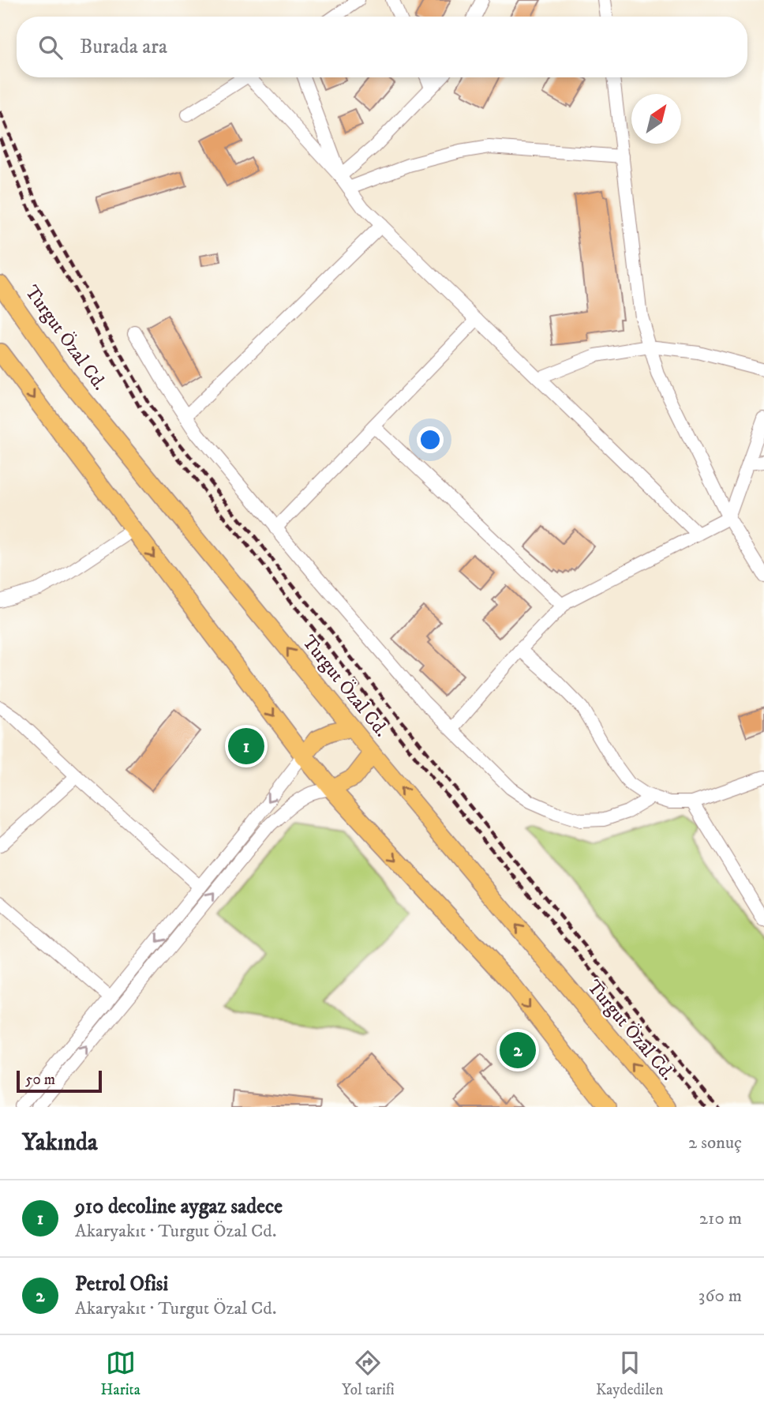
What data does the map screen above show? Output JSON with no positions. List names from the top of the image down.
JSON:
{
  "streets": {
    "main road": ["Turgut Özal Cd."]
  },
  "scale_bar": "50 m",
  "north": "top right",
  "page": {
    "search": "Burada ara",
    "pins": ["1", "2"],
    "scale": "50 m",
    "heading": ["Yakında", "2 sonuç"],
    "list": [
      {
        "mark": "1",
        "name": "910 decoline aygaz sadece",
        "note": "Akaryakıt · Turgut Özal Cd.",
        "value": "210 m"
      },
      {
        "mark": "2",
        "name": "Petrol Ofisi",
        "note": "Akaryakıt · Turgut Özal Cd.",
        "value": "360 m"
      }
    ],
    "nav": ["Harita", "Yol tarifi", "Kaydedilen"]
  }
}
